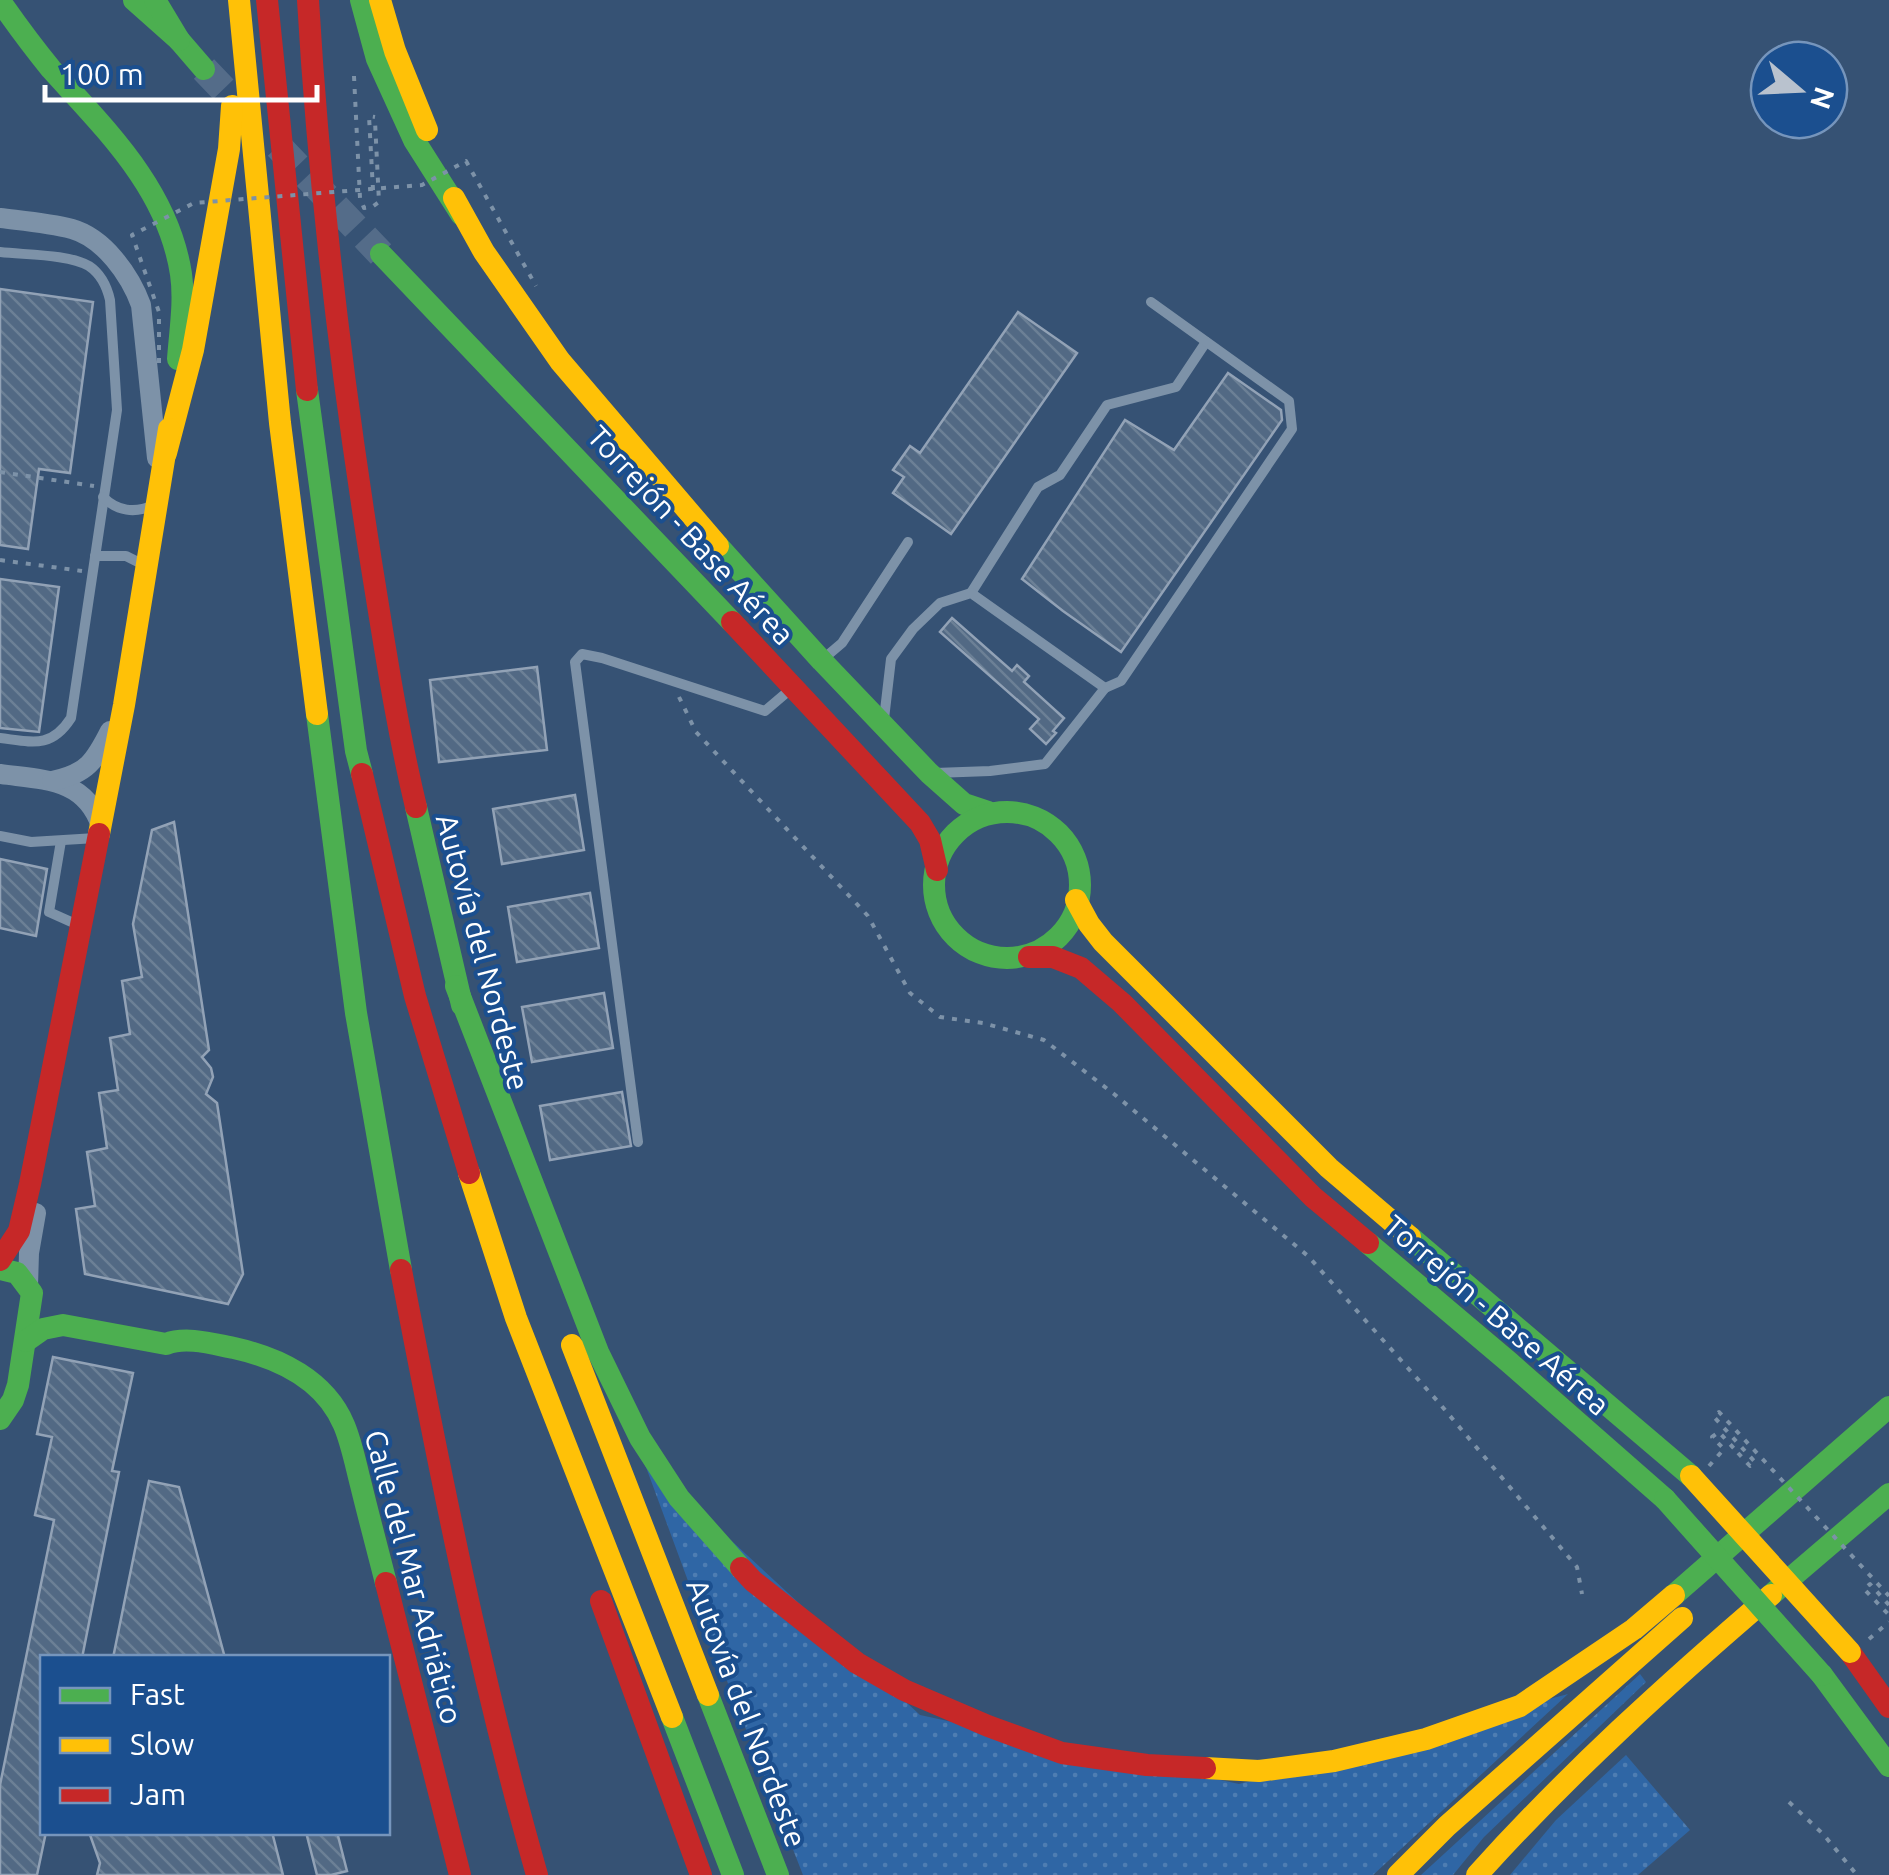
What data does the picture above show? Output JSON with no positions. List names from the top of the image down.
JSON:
{
  "streets": {
    "main road": ["Torrejón - Base Aérea", "Autovía del Nordeste", "Calle del Mar Adriático"]
  },
  "legend": ["Fast", "Slow", "Jam"],
  "scale_bar": "100 m",
  "north": "right"
}
